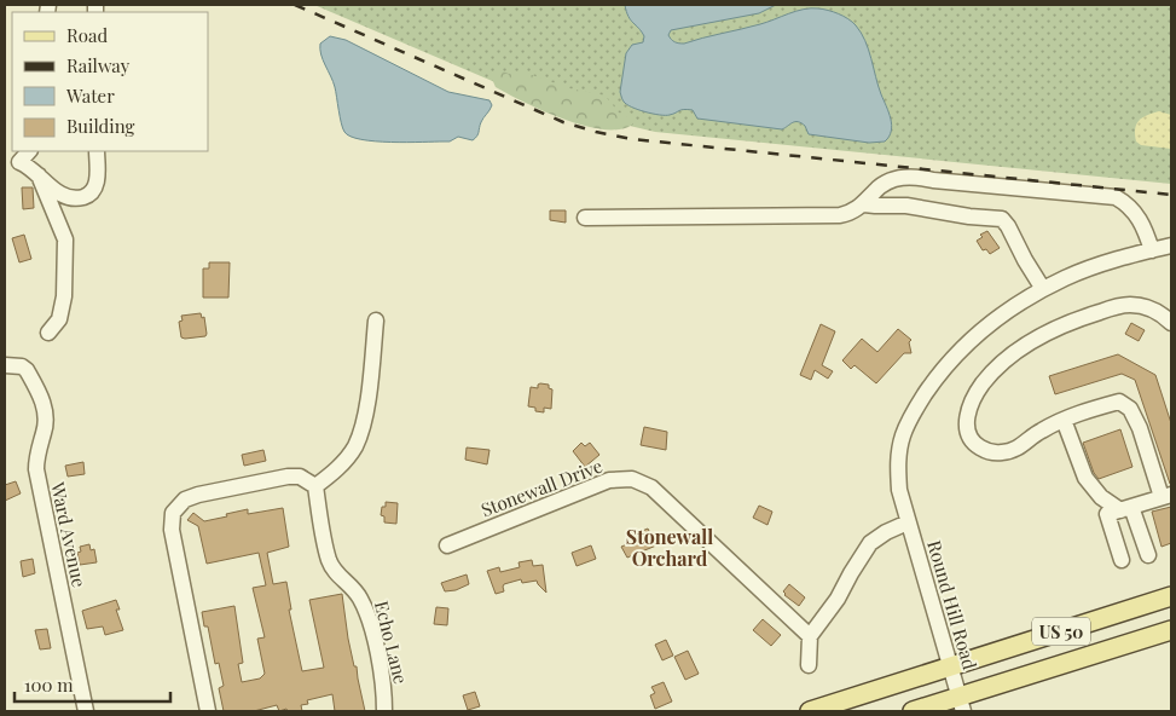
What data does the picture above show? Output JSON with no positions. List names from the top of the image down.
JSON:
{
  "streets": {
    "main road": ["US 50"],
    "street": [
      "Stonewall Drive",
      "Ward Avenue",
      "Round Hill Road",
      "Echo Lane"
    ]
  },
  "crossings": [
    ["Stonewall Drive", "Round Hill Road"],
    ["Round Hill Road", "US 50"]
  ],
  "districts": ["Stonewall Orchard"],
  "legend": [
    "Road",
    "Railway",
    "Water",
    "Building"
  ],
  "scale_bar": "100 m"
}
